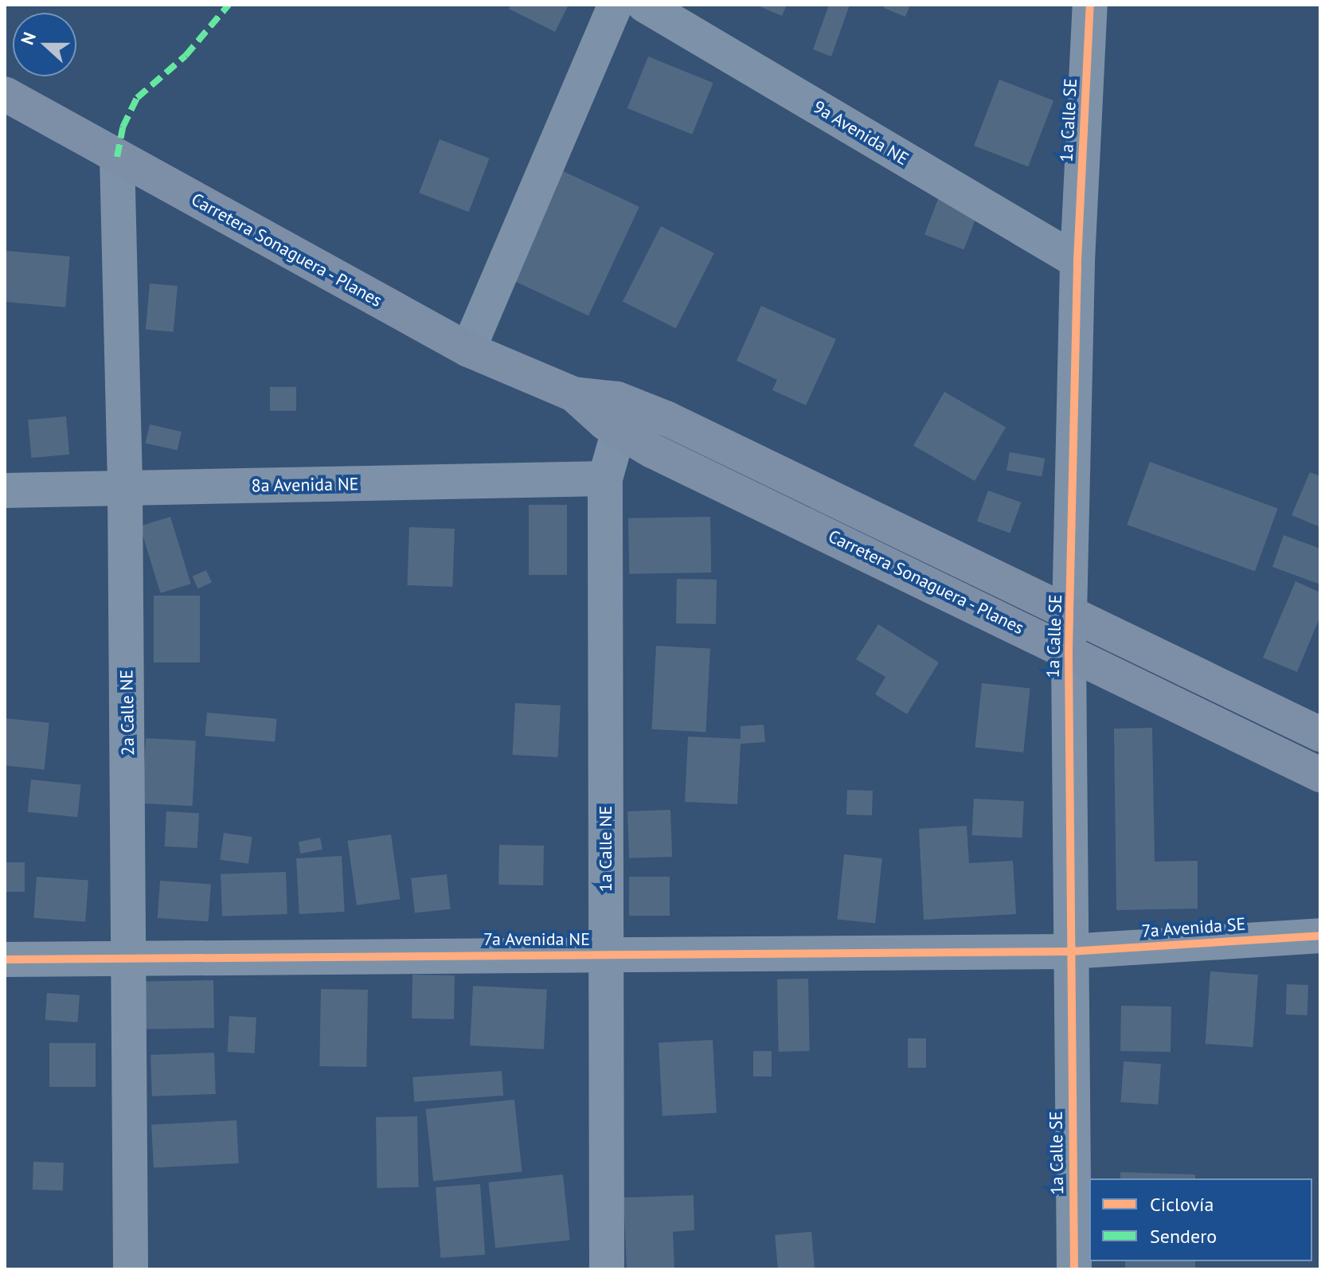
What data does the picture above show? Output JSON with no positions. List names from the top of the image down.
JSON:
{
  "streets": {
    "main road": ["Carretera Sonaguera - Planes"],
    "street": [
      "1a Calle SE",
      "9a Avenida NE",
      "8a Avenida NE",
      "2a Calle NE",
      "1a Calle NE",
      "7a Avenida SE",
      "7a Avenida NE"
    ]
  },
  "crossings": [
    ["1a Calle SE", "9a Avenida NE"],
    ["1a Calle SE", "Carretera Sonaguera - Planes"],
    ["1a Calle SE", "7a Avenida SE"],
    ["1a Calle SE", "7a Avenida NE"],
    ["Carretera Sonaguera - Planes", "2a Calle NE"],
    ["Carretera Sonaguera - Planes", "1a Calle NE"],
    ["8a Avenida NE", "2a Calle NE"],
    ["8a Avenida NE", "1a Calle NE"],
    ["2a Calle NE", "7a Avenida NE"],
    ["1a Calle NE", "7a Avenida NE"],
    ["7a Avenida SE", "7a Avenida NE"]
  ],
  "legend": ["Ciclovía", "Sendero"],
  "north": "left"
}
